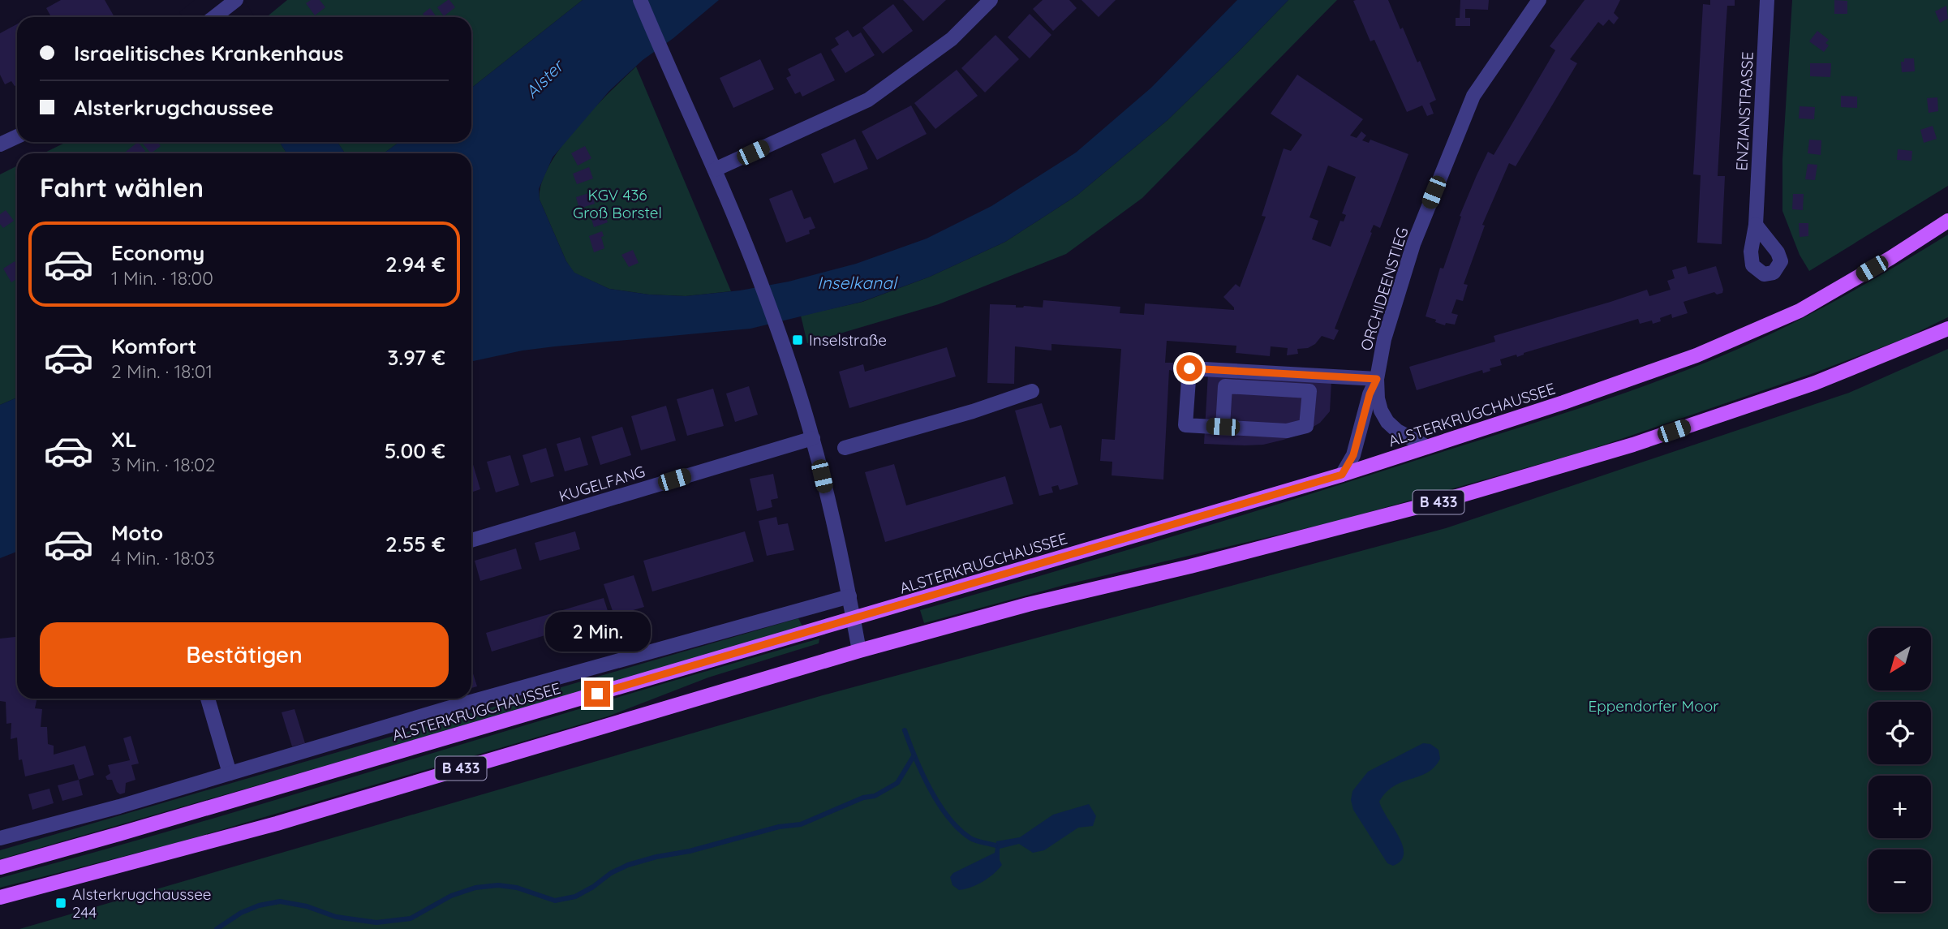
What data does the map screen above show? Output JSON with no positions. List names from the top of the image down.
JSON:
{
  "streets": {
    "main road": ["ALSTERKRUGCHAUSSEE", "B 433"],
    "street": ["ENZIANSTRASSE", "ORCHIDEENSTIEG", "KUGELFANG"]
  },
  "crossings": [
    ["ORCHIDEENSTIEG", "ALSTERKRUGCHAUSSEE"]
  ],
  "water": ["Alster", "Inselkanal"],
  "parks": ["KGV 436 Groß Borstel", "Eppendorfer Moor"],
  "places": {
    "transit": ["Inselstraße", "Alsterkrugchaussee 244"]
  },
  "north": "bottom left",
  "page": {
    "banner": ["Israelitisches Krankenhaus", "Alsterkrugchaussee"],
    "heading": "Fahrt wählen",
    "list": [
      {
        "name": "Economy",
        "note": "1 Min. · 18:00",
        "value": "2.94 €"
      },
      {
        "name": "Komfort",
        "note": "2 Min. · 18:01",
        "value": "3.97 €"
      },
      {
        "name": "XL",
        "note": "3 Min. · 18:02",
        "value": "5.00 €"
      },
      {
        "name": "Moto",
        "note": "4 Min. · 18:03",
        "value": "2.55 €"
      }
    ],
    "buttons": "Bestätigen",
    "bubble": "2 Min.",
    "map_buttons": ["+", "−"]
  }
}
